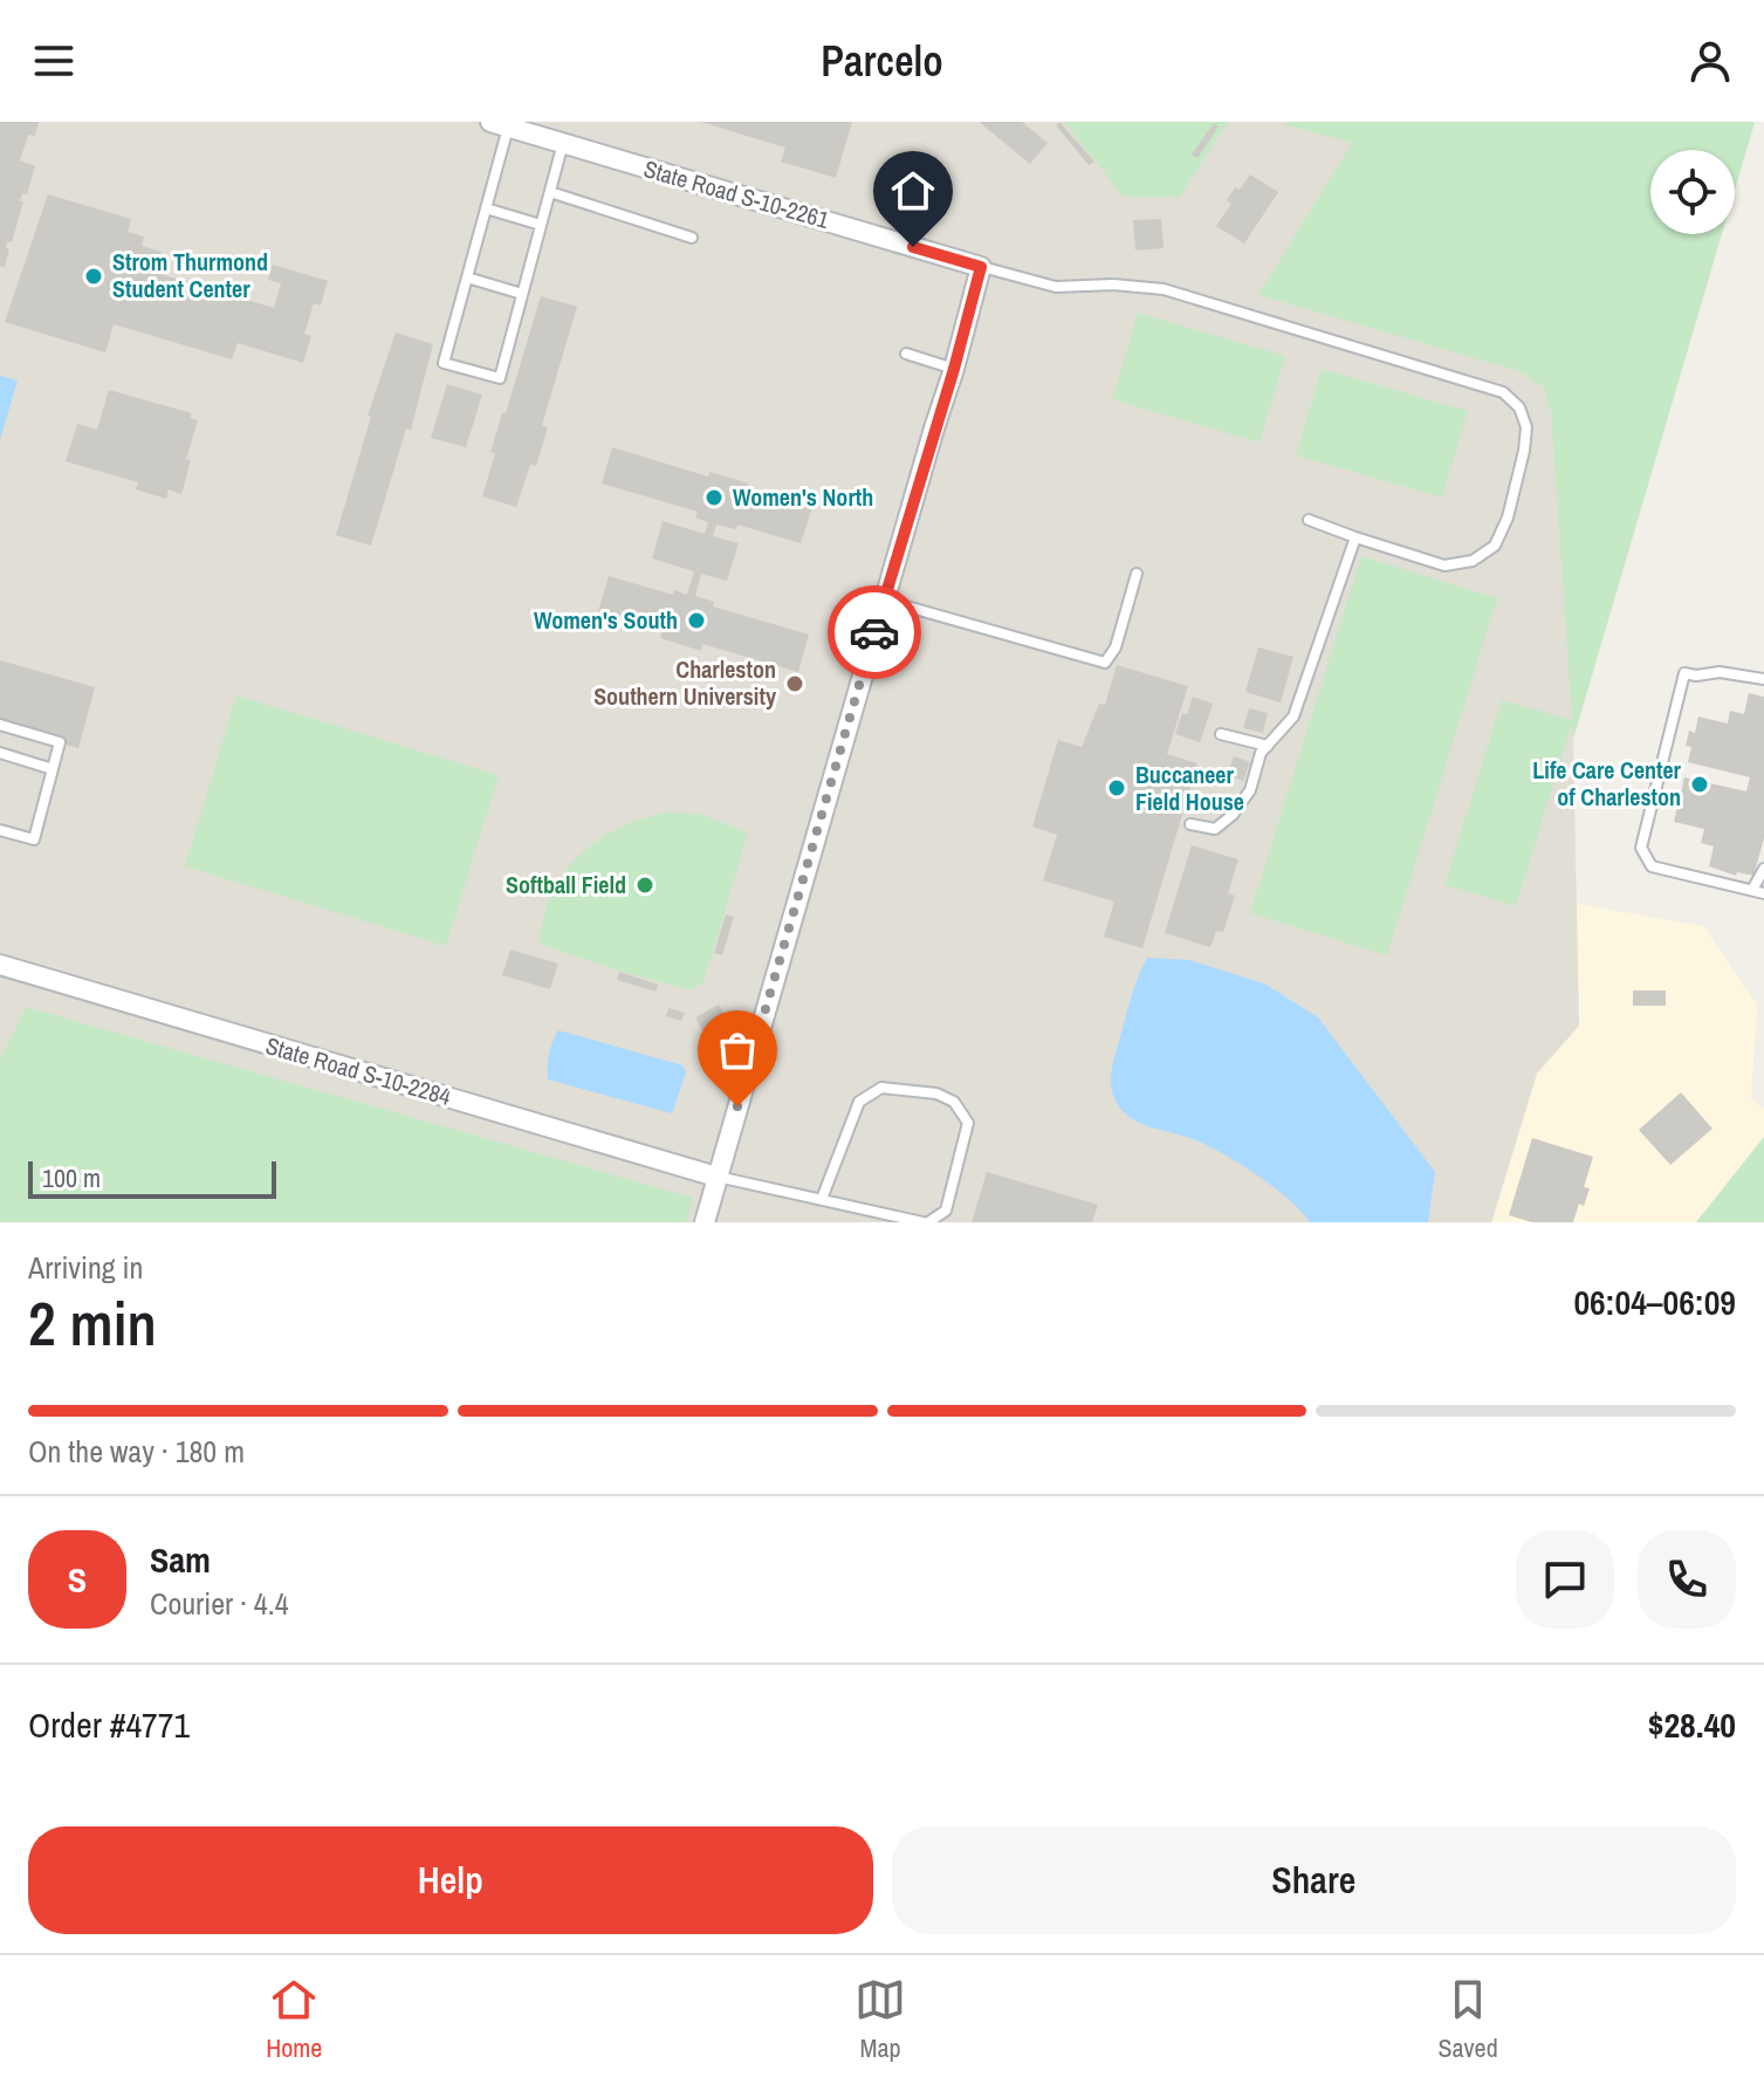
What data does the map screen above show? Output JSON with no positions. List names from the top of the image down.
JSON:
{
  "streets": {
    "street": ["State Road S-10-2261", "State Road S-10-2284"]
  },
  "places": [
    "Strom Thurmond Student Center",
    "Women's North",
    "Women's South",
    "Charleston Southern University",
    "Life Care Center of Charleston",
    "Buccaneer Field House",
    "Softball Field"
  ],
  "scale_bar": "100 m",
  "page": {
    "header": "Parcelo",
    "scale": "100 m",
    "heading": ["2 min", "Arriving in", "06:04–06:09"],
    "panel": [
      "Sam",
      "Courier · 4.4",
      "Order #4771",
      "$28.40"
    ],
    "bar": "On the way · 180 m",
    "round": "S",
    "buttons": ["Help", "Share"],
    "tabs": ["Home", "Map", "Saved"]
  }
}
